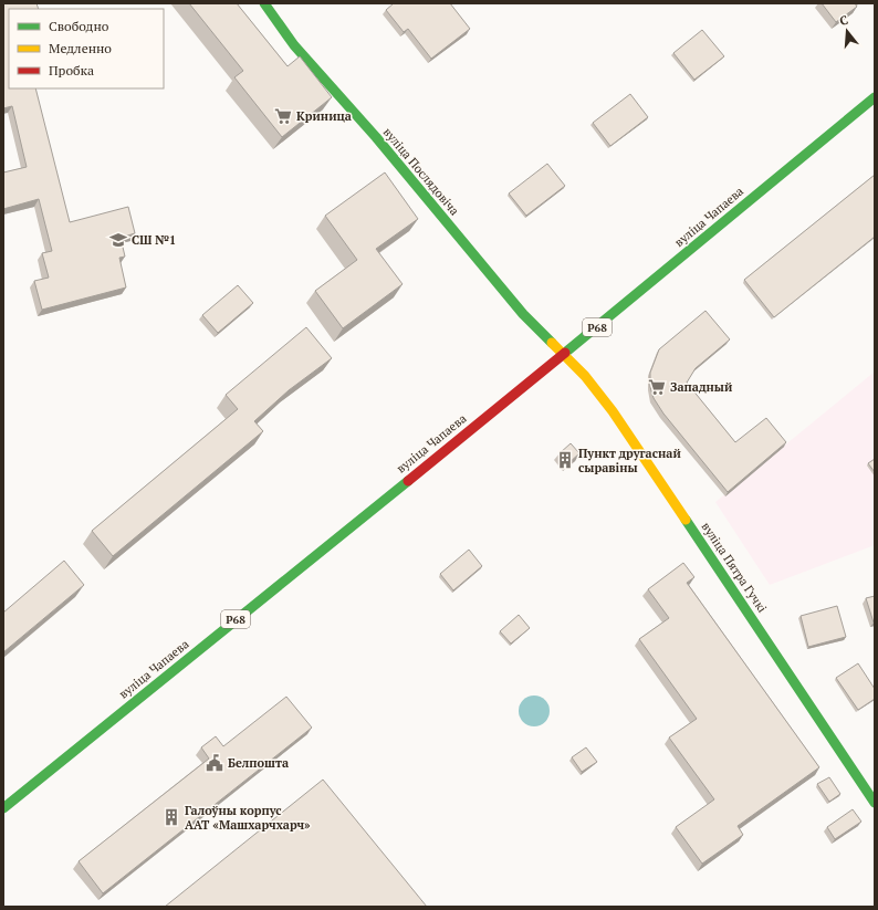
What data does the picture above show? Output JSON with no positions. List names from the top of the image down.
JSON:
{
  "streets": {
    "main road": [
      "вуліца Послядовіча",
      "вуліца Чапаева",
      "Р68",
      "вуліца Пятра Гучкі"
    ]
  },
  "crossings": [
    ["вуліца Послядовіча", "вуліца Чапаева"],
    ["вуліца Послядовіча", "вуліца Пятра Гучкі"],
    ["вуліца Чапаева", "вуліца Пятра Гучкі"]
  ],
  "places": {
    "supermarket": ["Криница", "Западный"],
    "school or university": ["СШ №1"],
    "building": ["Пункт другаснай сыравіны", "Галоўны корпус ААТ «Машхарчхарч»"],
    "public building": ["Белпошта"]
  },
  "legend": ["Свободно", "Медленно", "Пробка"],
  "north": "top"
}
